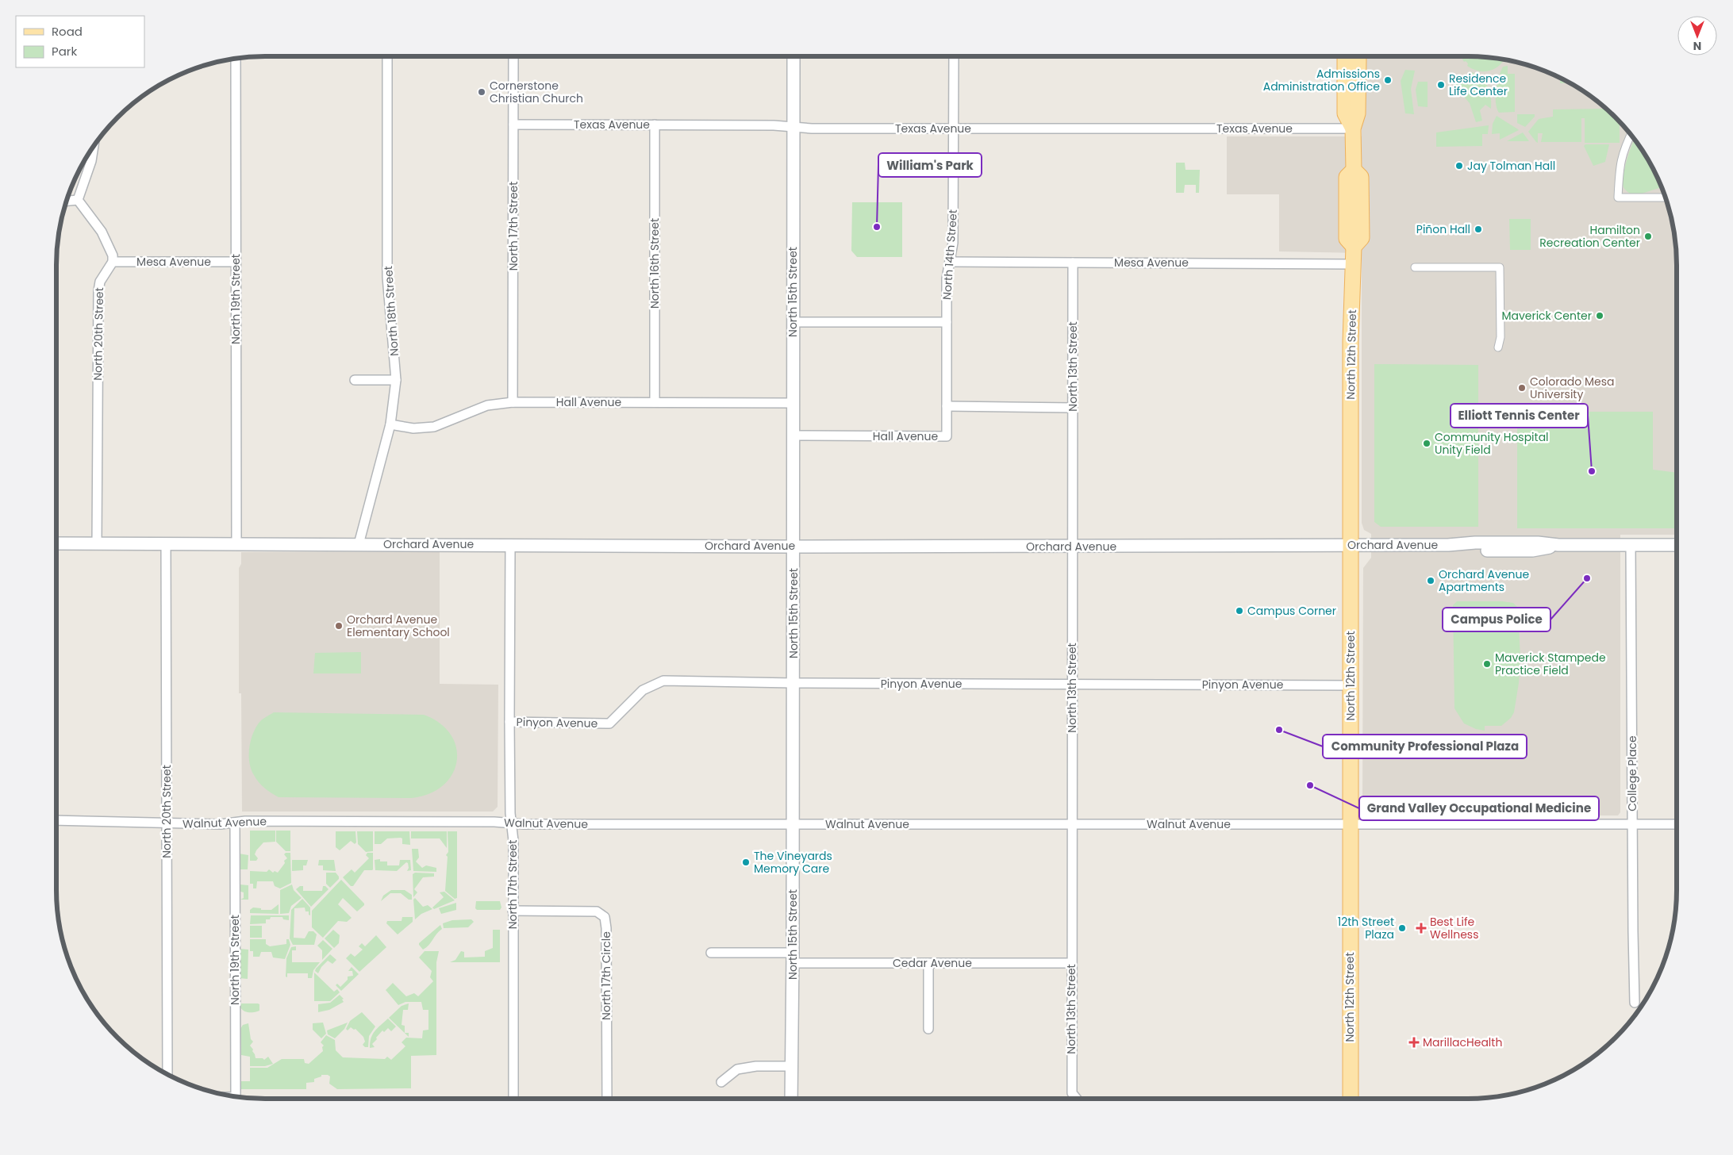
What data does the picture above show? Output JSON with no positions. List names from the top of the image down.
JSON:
{
  "streets": {
    "main road": ["North 12th Street"],
    "street": [
      "Texas Avenue",
      "North 17th Street",
      "North 14th Street",
      "Mesa Avenue",
      "North 16th Street",
      "North 15th Street",
      "North 19th Street",
      "North 18th Street",
      "North 20th Street",
      "North 13th Street",
      "Hall Avenue",
      "Orchard Avenue",
      "Pinyon Avenue",
      "College Place",
      "Walnut Avenue",
      "Cedar Avenue",
      "North 17th Circle"
    ]
  },
  "crossings": [
    ["Texas Avenue", "North 17th Street"],
    ["Texas Avenue", "North 14th Street"],
    ["Texas Avenue", "North 16th Street"],
    ["Texas Avenue", "North 15th Street"],
    ["Texas Avenue", "North 12th Street"],
    ["North 17th Street", "Hall Avenue"],
    ["North 17th Street", "Orchard Avenue"],
    ["North 17th Street", "Pinyon Avenue"],
    ["North 17th Street", "Walnut Avenue"],
    ["North 17th Street", "North 17th Circle"],
    ["North 14th Street", "Mesa Avenue"],
    ["North 14th Street", "Hall Avenue"],
    ["Mesa Avenue", "North 19th Street"],
    ["Mesa Avenue", "North 20th Street"],
    ["Mesa Avenue", "North 12th Street"],
    ["Mesa Avenue", "North 13th Street"],
    ["North 16th Street", "Hall Avenue"],
    ["North 15th Street", "Hall Avenue"],
    ["North 15th Street", "Orchard Avenue"],
    ["North 15th Street", "Pinyon Avenue"],
    ["North 15th Street", "Walnut Avenue"],
    ["North 15th Street", "Cedar Avenue"],
    ["North 19th Street", "Orchard Avenue"],
    ["North 19th Street", "Walnut Avenue"],
    ["North 18th Street", "Hall Avenue"],
    ["North 18th Street", "Orchard Avenue"],
    ["North 20th Street", "Orchard Avenue"],
    ["North 20th Street", "Walnut Avenue"],
    ["North 12th Street", "Orchard Avenue"],
    ["North 12th Street", "Pinyon Avenue"],
    ["North 12th Street", "Walnut Avenue"],
    ["North 13th Street", "Orchard Avenue"],
    ["North 13th Street", "Pinyon Avenue"],
    ["North 13th Street", "Walnut Avenue"],
    ["North 13th Street", "Cedar Avenue"],
    ["Orchard Avenue", "College Place"],
    ["College Place", "Walnut Avenue"]
  ],
  "places": {
    "other": [
      "Admissions Administration Office",
      "Residence Life Center",
      "Cornerstone Christian Church",
      "Jay Tolman Hall",
      "William's Park",
      "Piñon Hall",
      "Hamilton Recreation Center",
      "Maverick Center",
      "Colorado Mesa University",
      "Community Hospital Unity Field",
      "Elliott Tennis Center",
      "Campus Police",
      "Orchard Avenue Apartments",
      "Campus Corner",
      "Orchard Avenue Elementary School",
      "Maverick Stampede Practice Field",
      "Community Professional Plaza",
      "Grand Valley Occupational Medicine",
      "The Vineyards Memory Care",
      "12th Street Plaza"
    ],
    "health": ["Best Life Wellness", "MarillacHealth"]
  },
  "legend": ["Road", "Park"],
  "north": "bottom"
}
